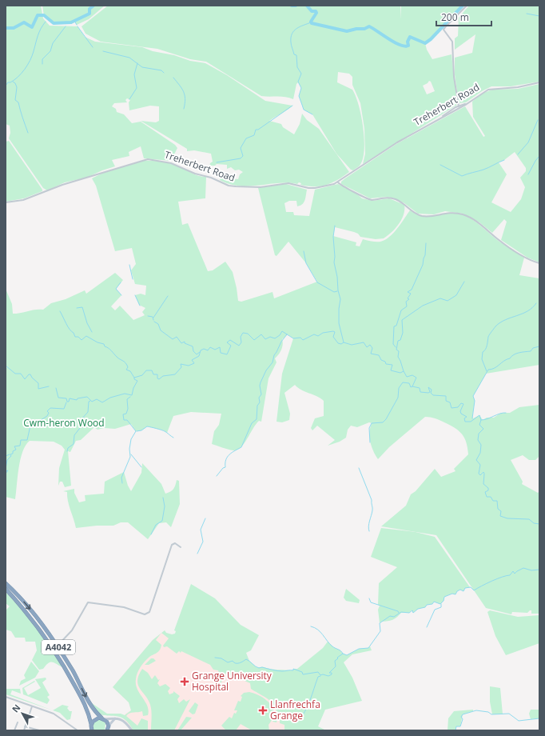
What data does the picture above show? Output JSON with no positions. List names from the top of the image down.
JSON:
{
  "streets": {
    "highway": ["A4042"],
    "street": ["Treherbert Road"]
  },
  "parks": ["Cwm-heron Wood"],
  "places": {
    "health": ["Grange University Hospital", "Llanfrechfa Grange"]
  },
  "scale_bar": "200 m",
  "north": "top left"
}
